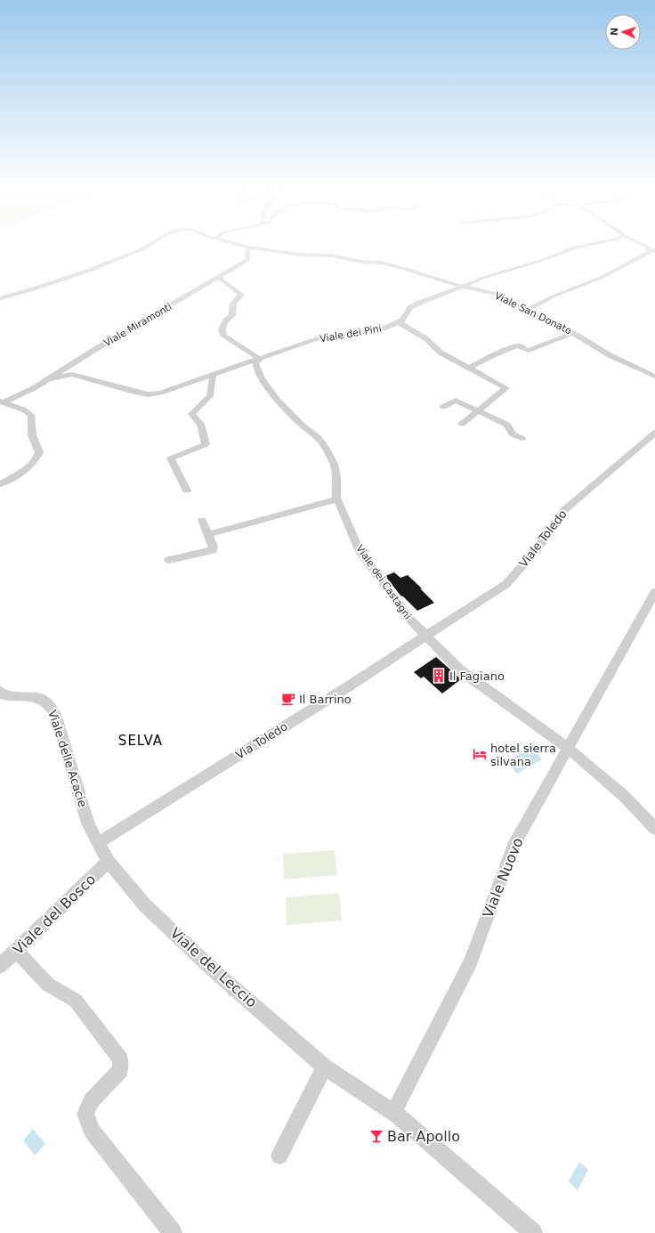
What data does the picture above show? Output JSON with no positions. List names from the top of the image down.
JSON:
{
  "streets": {
    "street": [
      "Viale San Donato",
      "Viale Miramonti",
      "Viale dei Pini",
      "Viale Toledo",
      "Viale dei Castagni",
      "Via Toledo",
      "Viale delle Acacie",
      "Viale Nuovo",
      "Viale del Bosco",
      "Viale del Leccio"
    ]
  },
  "crossings": [
    ["Viale San Donato", "Viale Miramonti"],
    ["Viale San Donato", "Viale dei Pini"],
    ["Viale Miramonti", "Viale dei Pini"],
    ["Viale dei Pini", "Viale dei Castagni"],
    ["Viale Toledo", "Viale dei Castagni"],
    ["Viale Toledo", "Via Toledo"],
    ["Viale dei Castagni", "Via Toledo"],
    ["Viale dei Castagni", "Viale Nuovo"],
    ["Via Toledo", "Viale delle Acacie"],
    ["Viale delle Acacie", "Viale del Bosco"],
    ["Viale delle Acacie", "Viale del Leccio"],
    ["Viale Nuovo", "Viale del Leccio"],
    ["Viale del Bosco", "Viale del Leccio"]
  ],
  "districts": ["SELVA"],
  "places": {
    "building": ["Il Fagiano"],
    "cafe": ["Il Barrino"],
    "hotel": ["hotel sierra silvana"],
    "bar": ["Bar Apollo"]
  },
  "north": "left"
}
